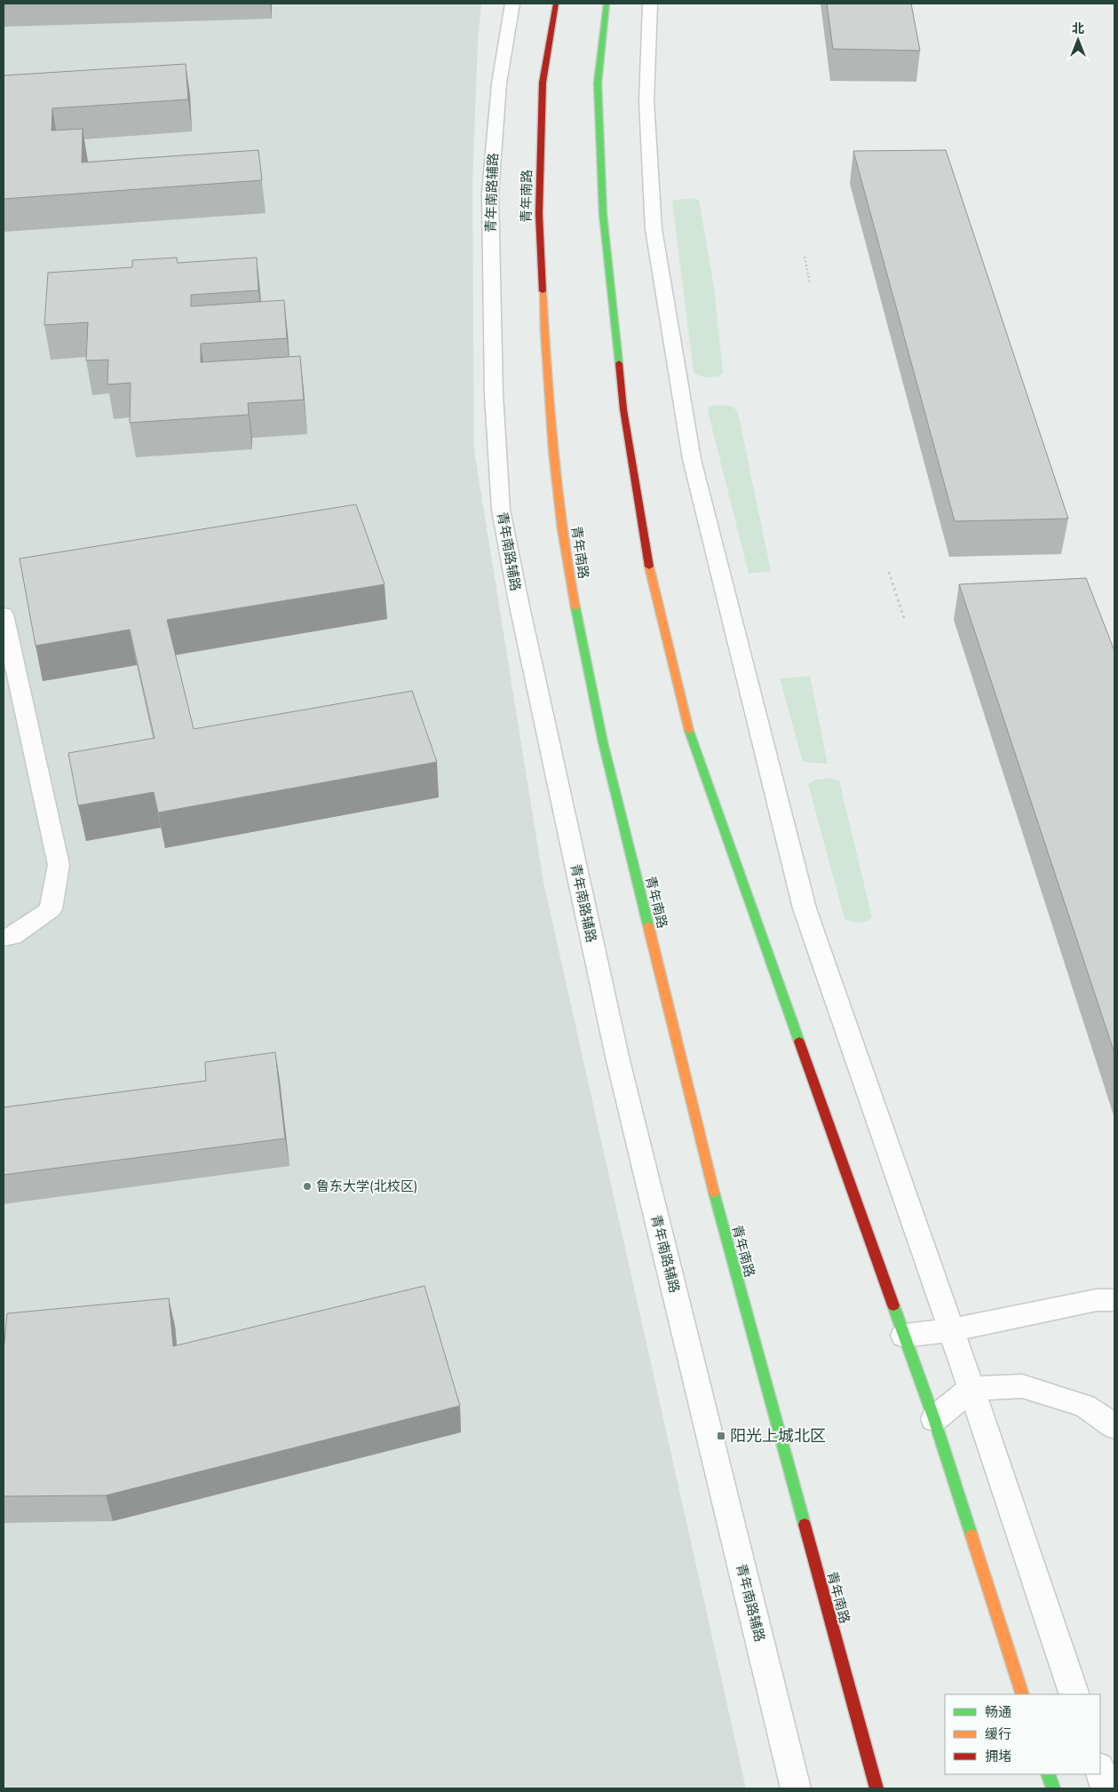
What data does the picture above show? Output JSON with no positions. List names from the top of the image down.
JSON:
{
  "streets": {
    "main road": ["青年南路"],
    "lane": ["青年南路辅路"]
  },
  "places": {
    "other": ["鲁东大学(北校区)"],
    "transit": ["阳光上城北区"]
  },
  "legend": ["畅通", "缓行", "拥堵"],
  "north": "top"
}
